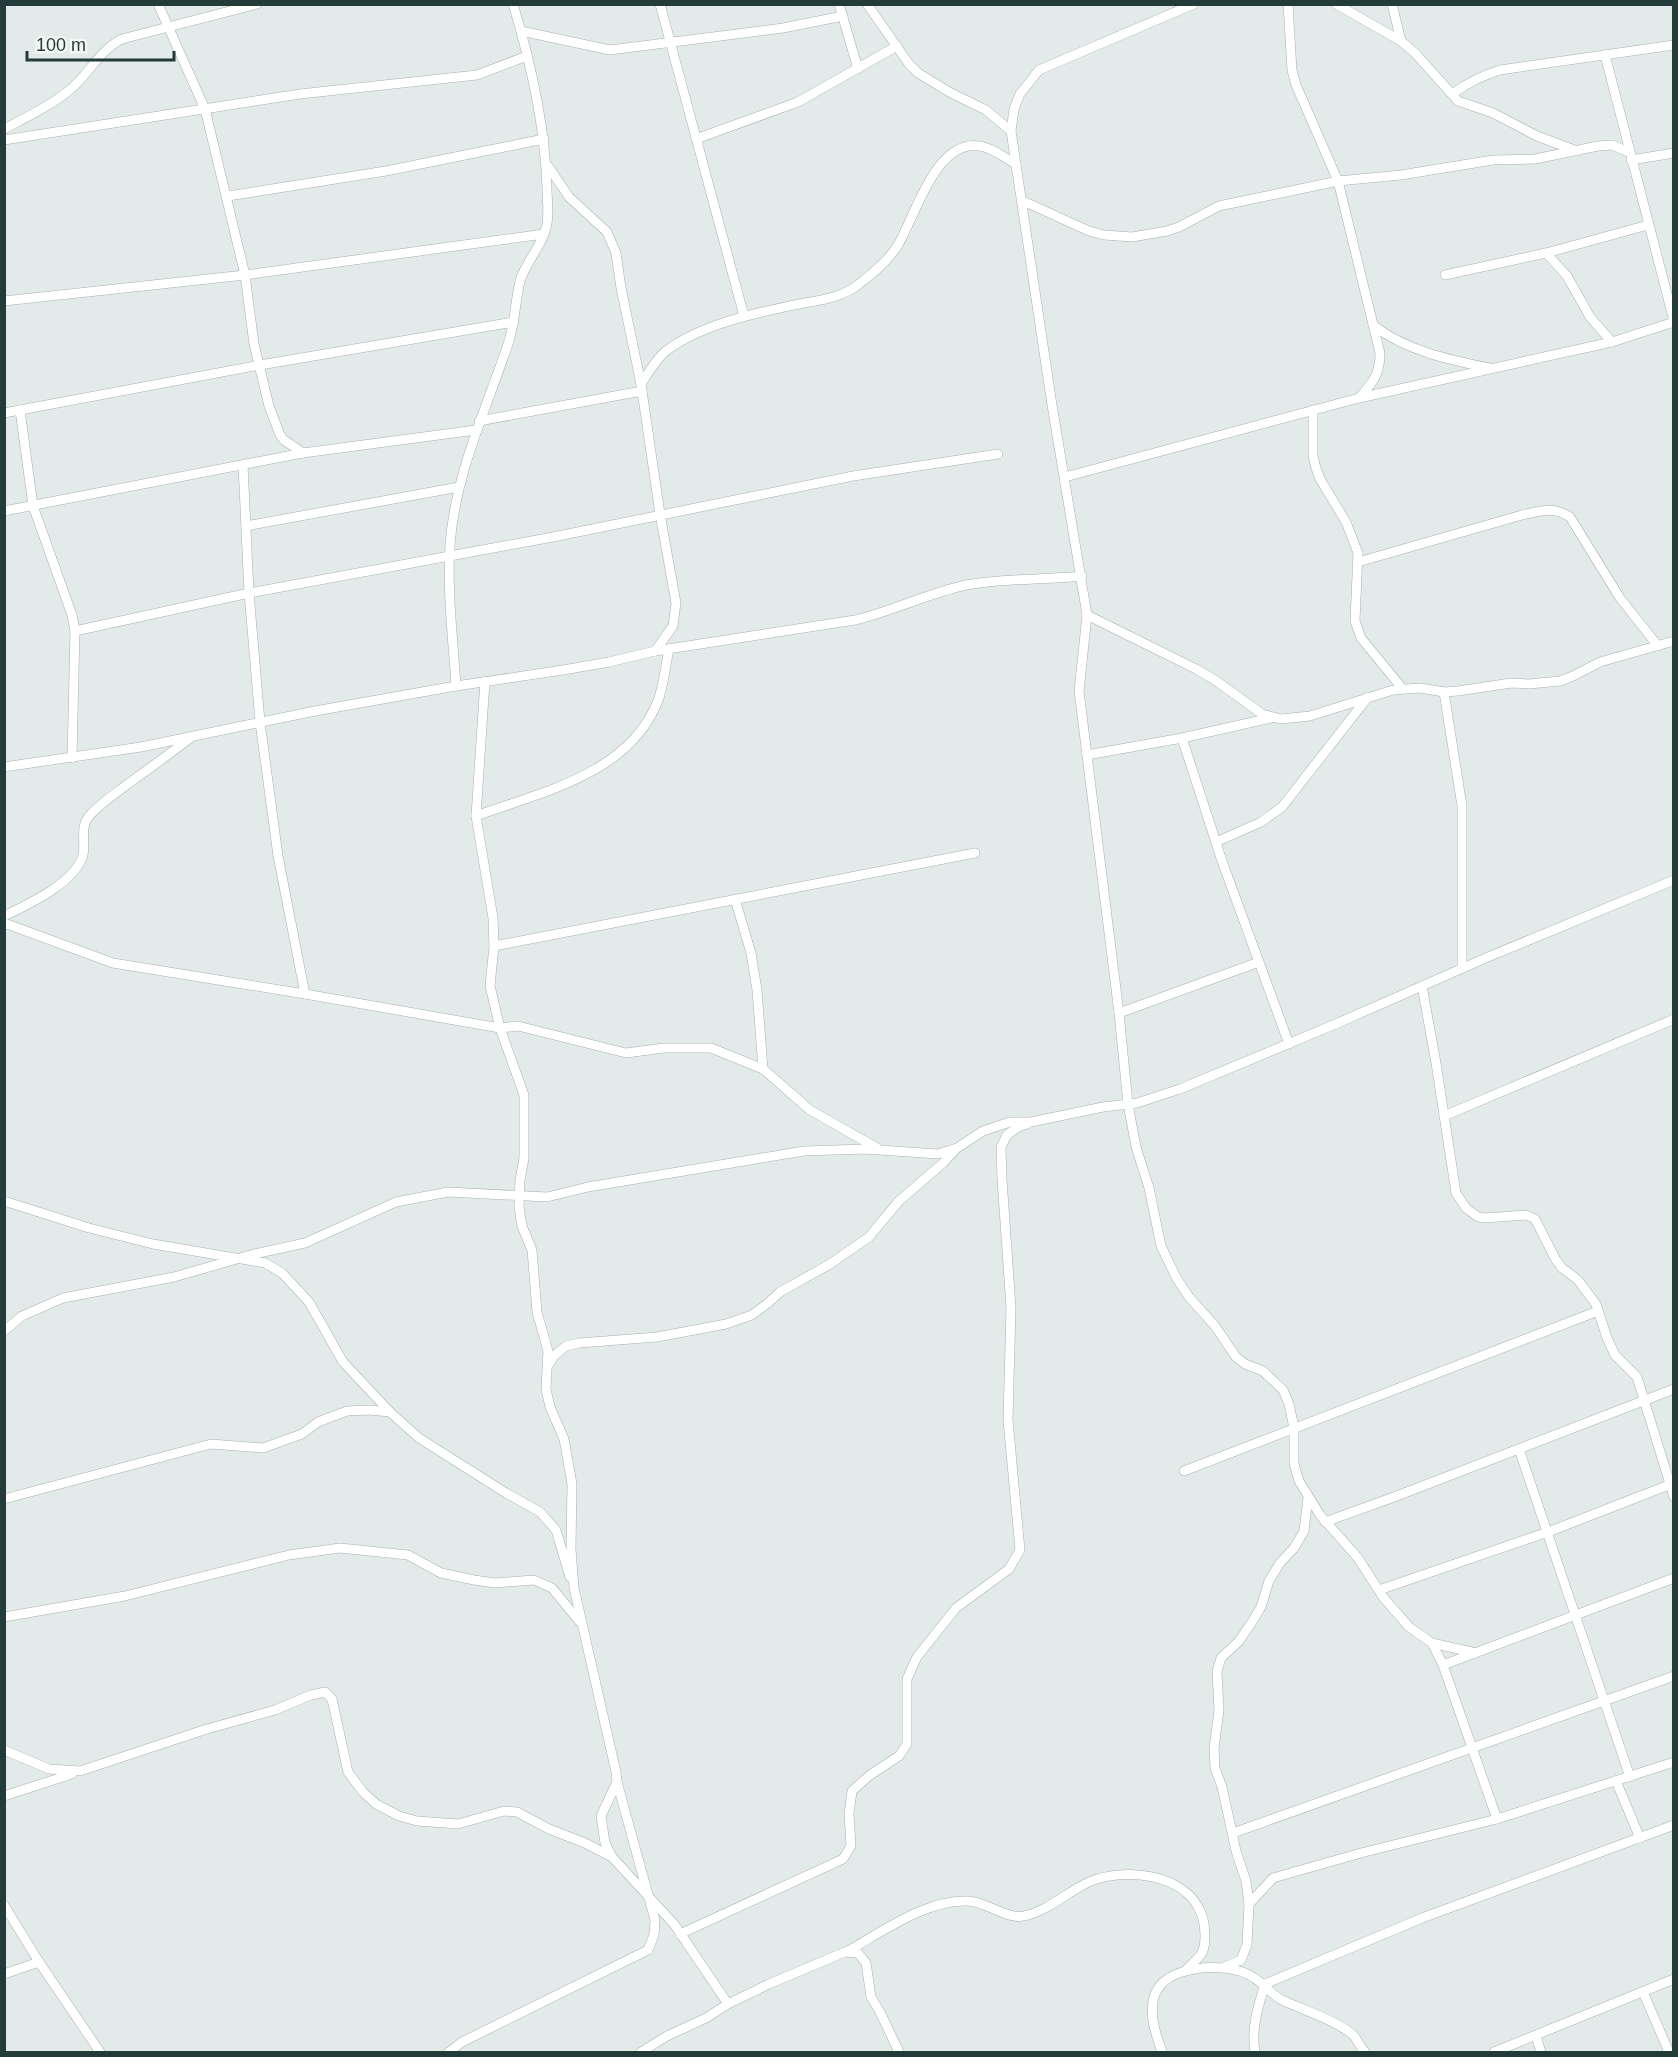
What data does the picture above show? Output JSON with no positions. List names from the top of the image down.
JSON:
{
  "scale_bar": "100 m"
}
